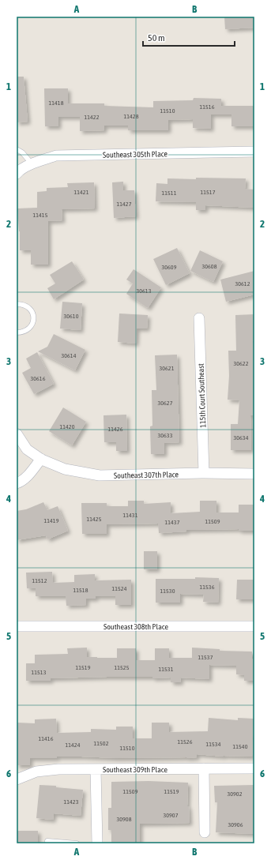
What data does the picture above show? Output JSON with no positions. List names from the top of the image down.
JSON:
{
  "streets": {
    "street": [
      "Southeast 305th Place",
      "115th Court Southeast",
      "Southeast 307th Place",
      "Southeast 308th Place",
      "Southeast 309th Place"
    ]
  },
  "crossings": [
    ["115th Court Southeast", "Southeast 307th Place"]
  ],
  "house_numbers": [
    "11418",
    "11516",
    "11510",
    "11428",
    "11422",
    "11421",
    "11517",
    "11511",
    "11427",
    "11415",
    "30608",
    "30609",
    "30612",
    "30613",
    "30610",
    "30614",
    "30622",
    "30621",
    "30616",
    "30627",
    "11420",
    "11426",
    "30633",
    "30634",
    "11431",
    "11425",
    "11419",
    "11509",
    "11437",
    "11512",
    "11536",
    "11524",
    "11518",
    "11530",
    "11537",
    "11519",
    "11525",
    "11531",
    "11513",
    "11416",
    "11526",
    "11502",
    "11534",
    "11424",
    "11540",
    "11510",
    "11509",
    "11519",
    "30902",
    "11423",
    "30907",
    "30908",
    "30906"
  ],
  "scale_bar": "50 m",
  "grid": {
    "columns": ["A", "B"],
    "rows": [
      "1",
      "2",
      "3",
      "4",
      "5",
      "6"
    ]
  }
}
